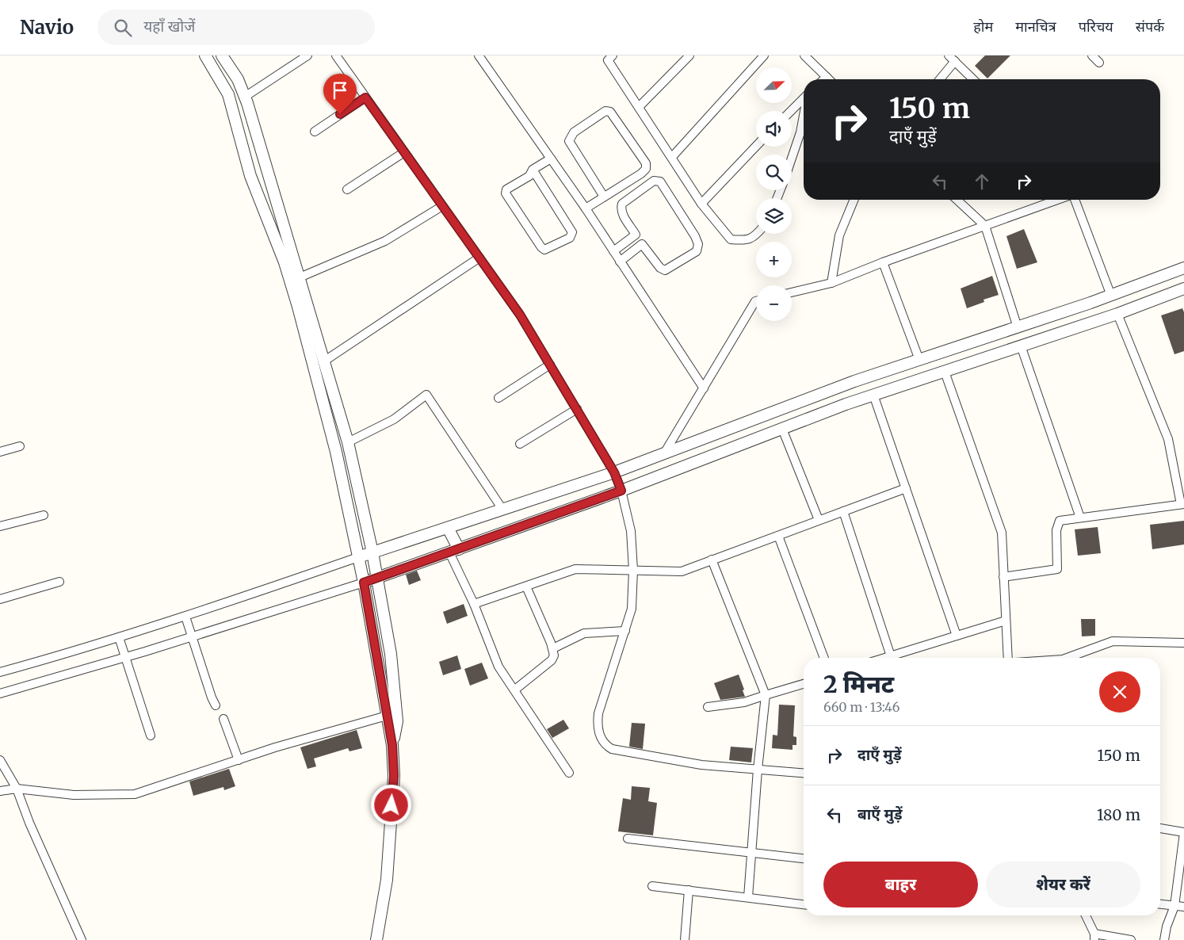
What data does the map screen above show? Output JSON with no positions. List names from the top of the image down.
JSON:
{
  "north": "top right",
  "page": {
    "header": "Navio",
    "search": "यहाँ खोजें",
    "nav": [
      "होम",
      "मानचित्र",
      "परिचय",
      "संपर्क"
    ],
    "map_buttons": ["+", "−"],
    "turn": ["150 m", "दाएँ मुड़ें"],
    "heading": ["2 मिनट", "660 m · 13:46"],
    "list": [
      {
        "name": "दाएँ मुड़ें",
        "value": "150 m"
      },
      {
        "name": "बाएँ मुड़ें",
        "value": "180 m"
      }
    ],
    "buttons": ["बाहर", "शेयर करें"]
  }
}
